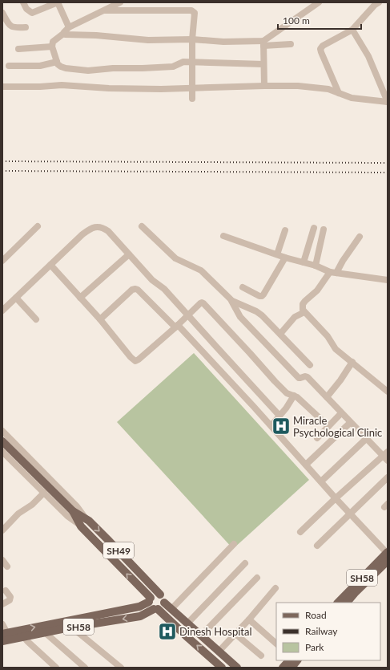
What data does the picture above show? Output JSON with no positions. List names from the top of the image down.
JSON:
{
  "streets": {
    "main road": ["SH49", "SH58"]
  },
  "crossings": [
    ["SH49", "SH58"]
  ],
  "places": {
    "hospital": ["Miracle Psychological Clinic", "Dinesh Hospital"]
  },
  "legend": ["Road", "Railway", "Park"],
  "scale_bar": "100 m"
}
